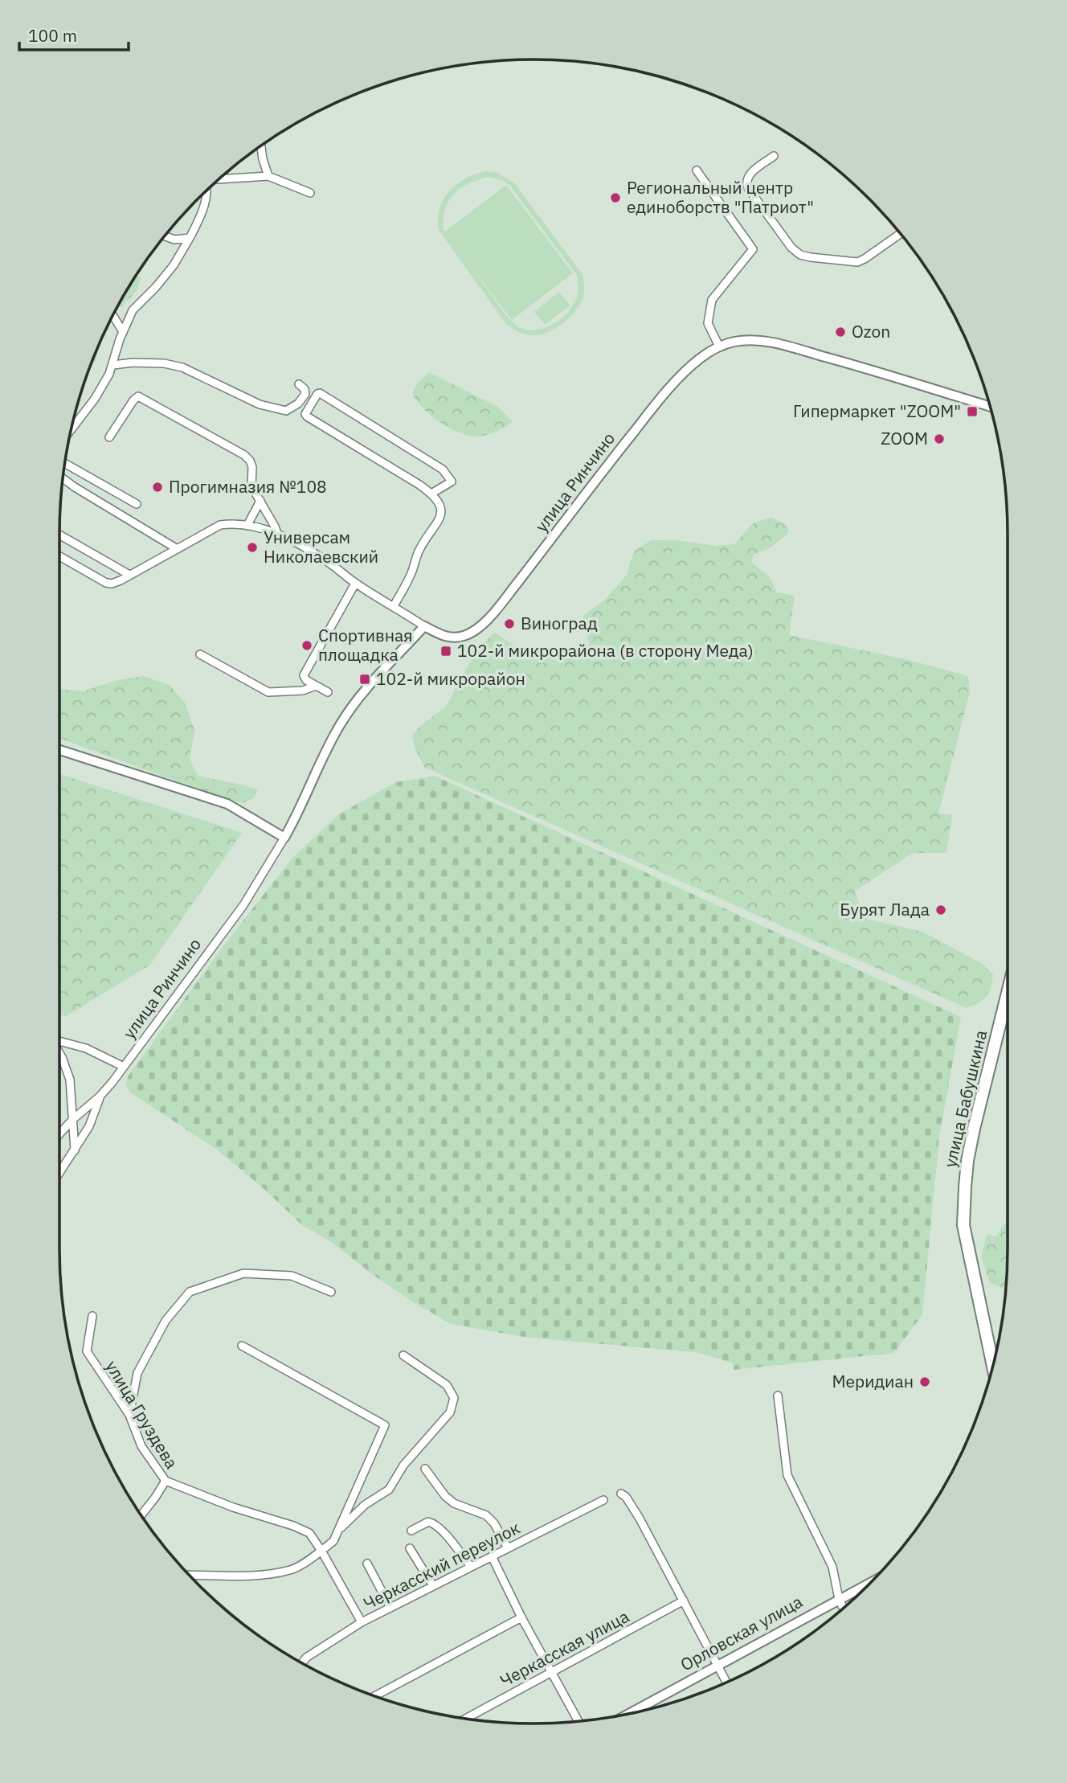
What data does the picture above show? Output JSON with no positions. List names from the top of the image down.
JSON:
{
  "streets": {
    "main road": ["улица Бабушкина"],
    "street": [
      "улица Ринчино",
      "улица Груздева",
      "Черкасский переулок",
      "Орловская улица",
      "Черкасская улица"
    ]
  },
  "places": {
    "other": [
      "Региональный центр единоборств \"Патриот\"",
      "Ozon",
      "ZOOM",
      "Прогимназия №108",
      "Универсам Николаевский",
      "Виноград",
      "Спортивная площадка",
      "Бурят Лада",
      "Меридиан"
    ],
    "transit": ["Гипермаркет \"ZOOM\"", "102-й микрорайона (в сторону Меда)", "102-й микрорайон"]
  },
  "scale_bar": "100 m"
}
